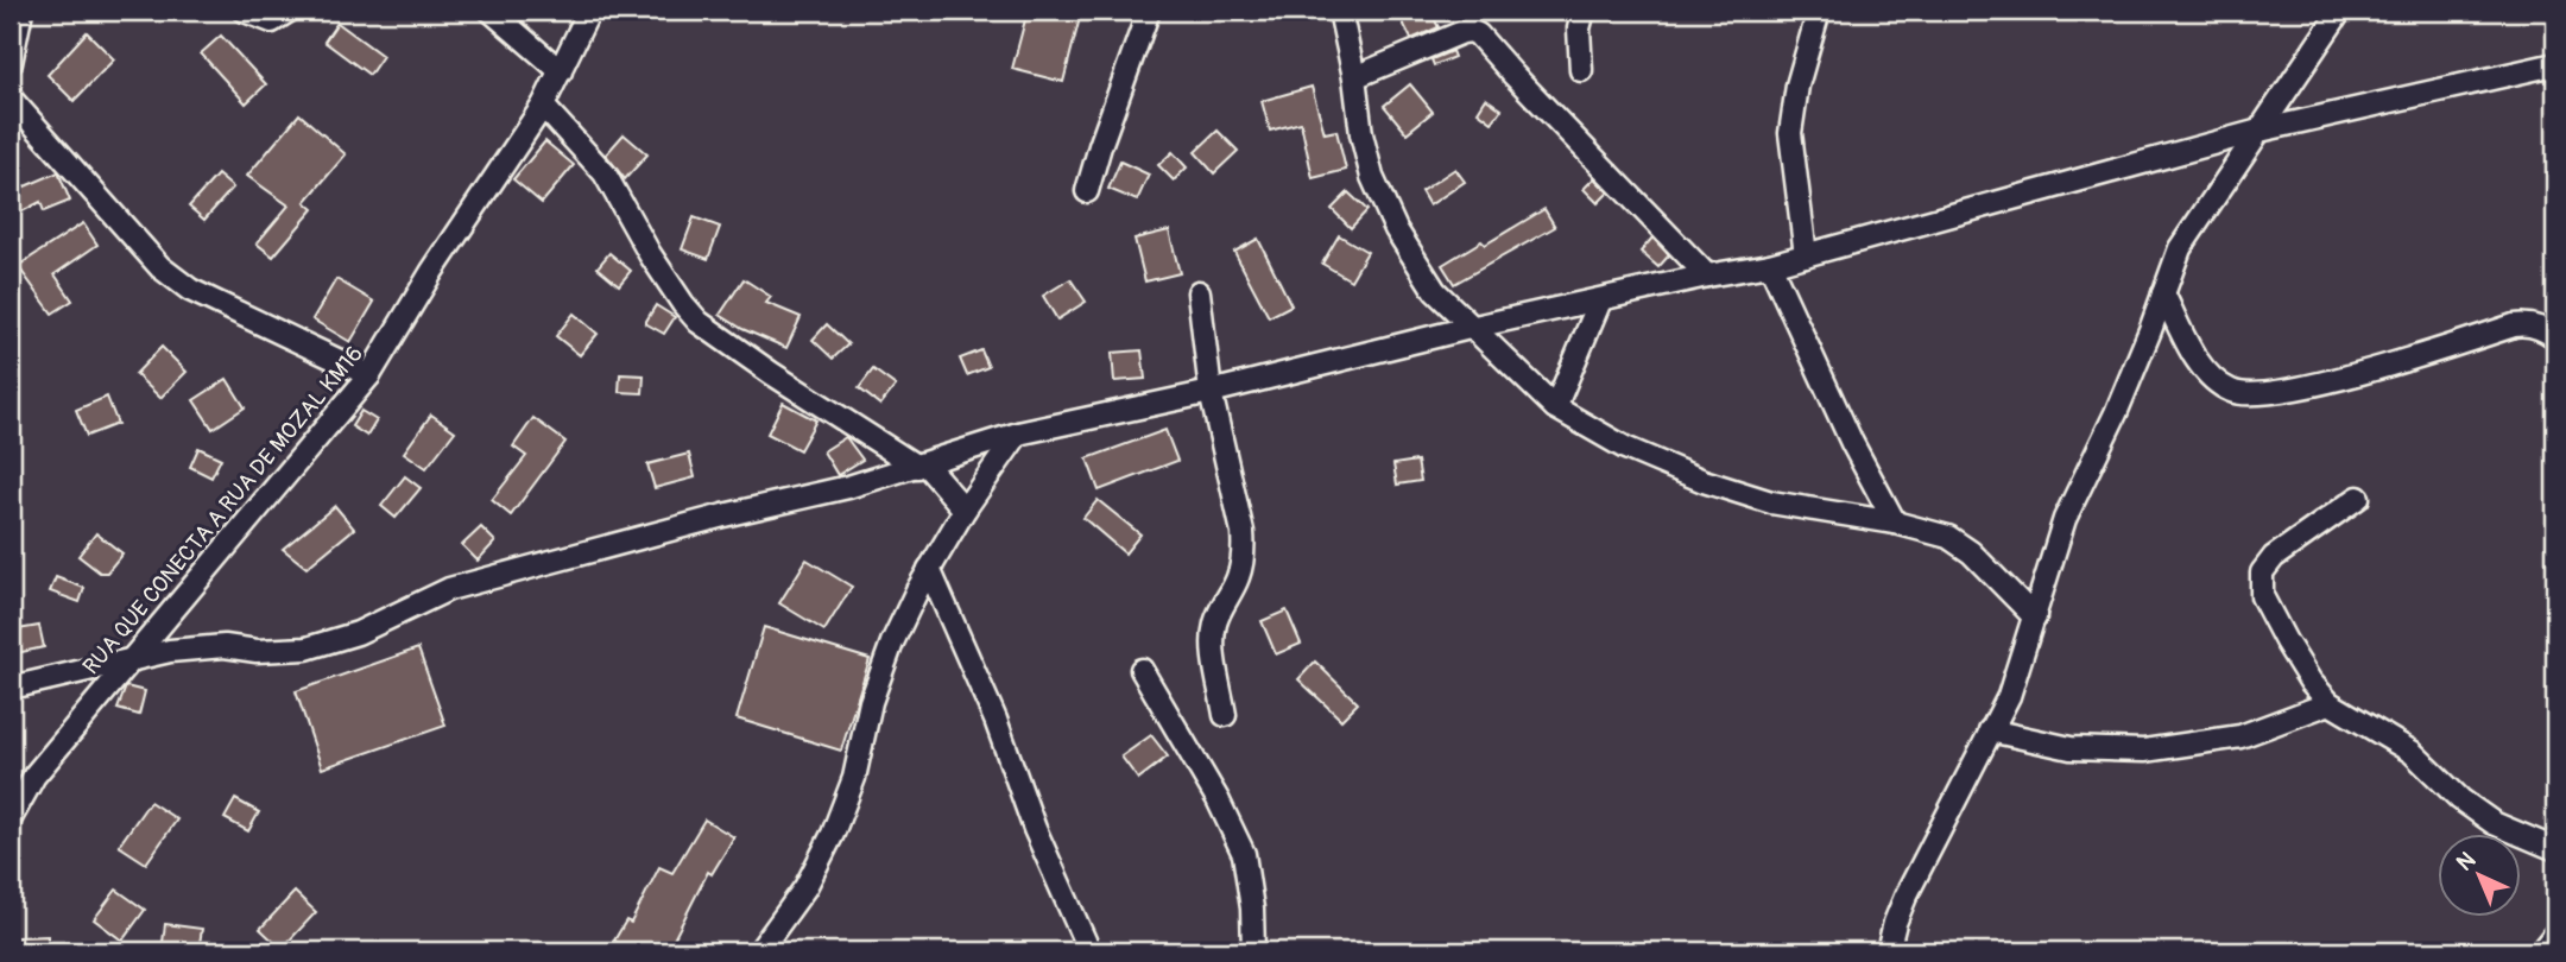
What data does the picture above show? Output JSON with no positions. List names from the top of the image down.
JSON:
{
  "streets": {
    "street": ["RUA QUE CONECTA A RUA DE MOZAL KM16"]
  },
  "north": "top left"
}
